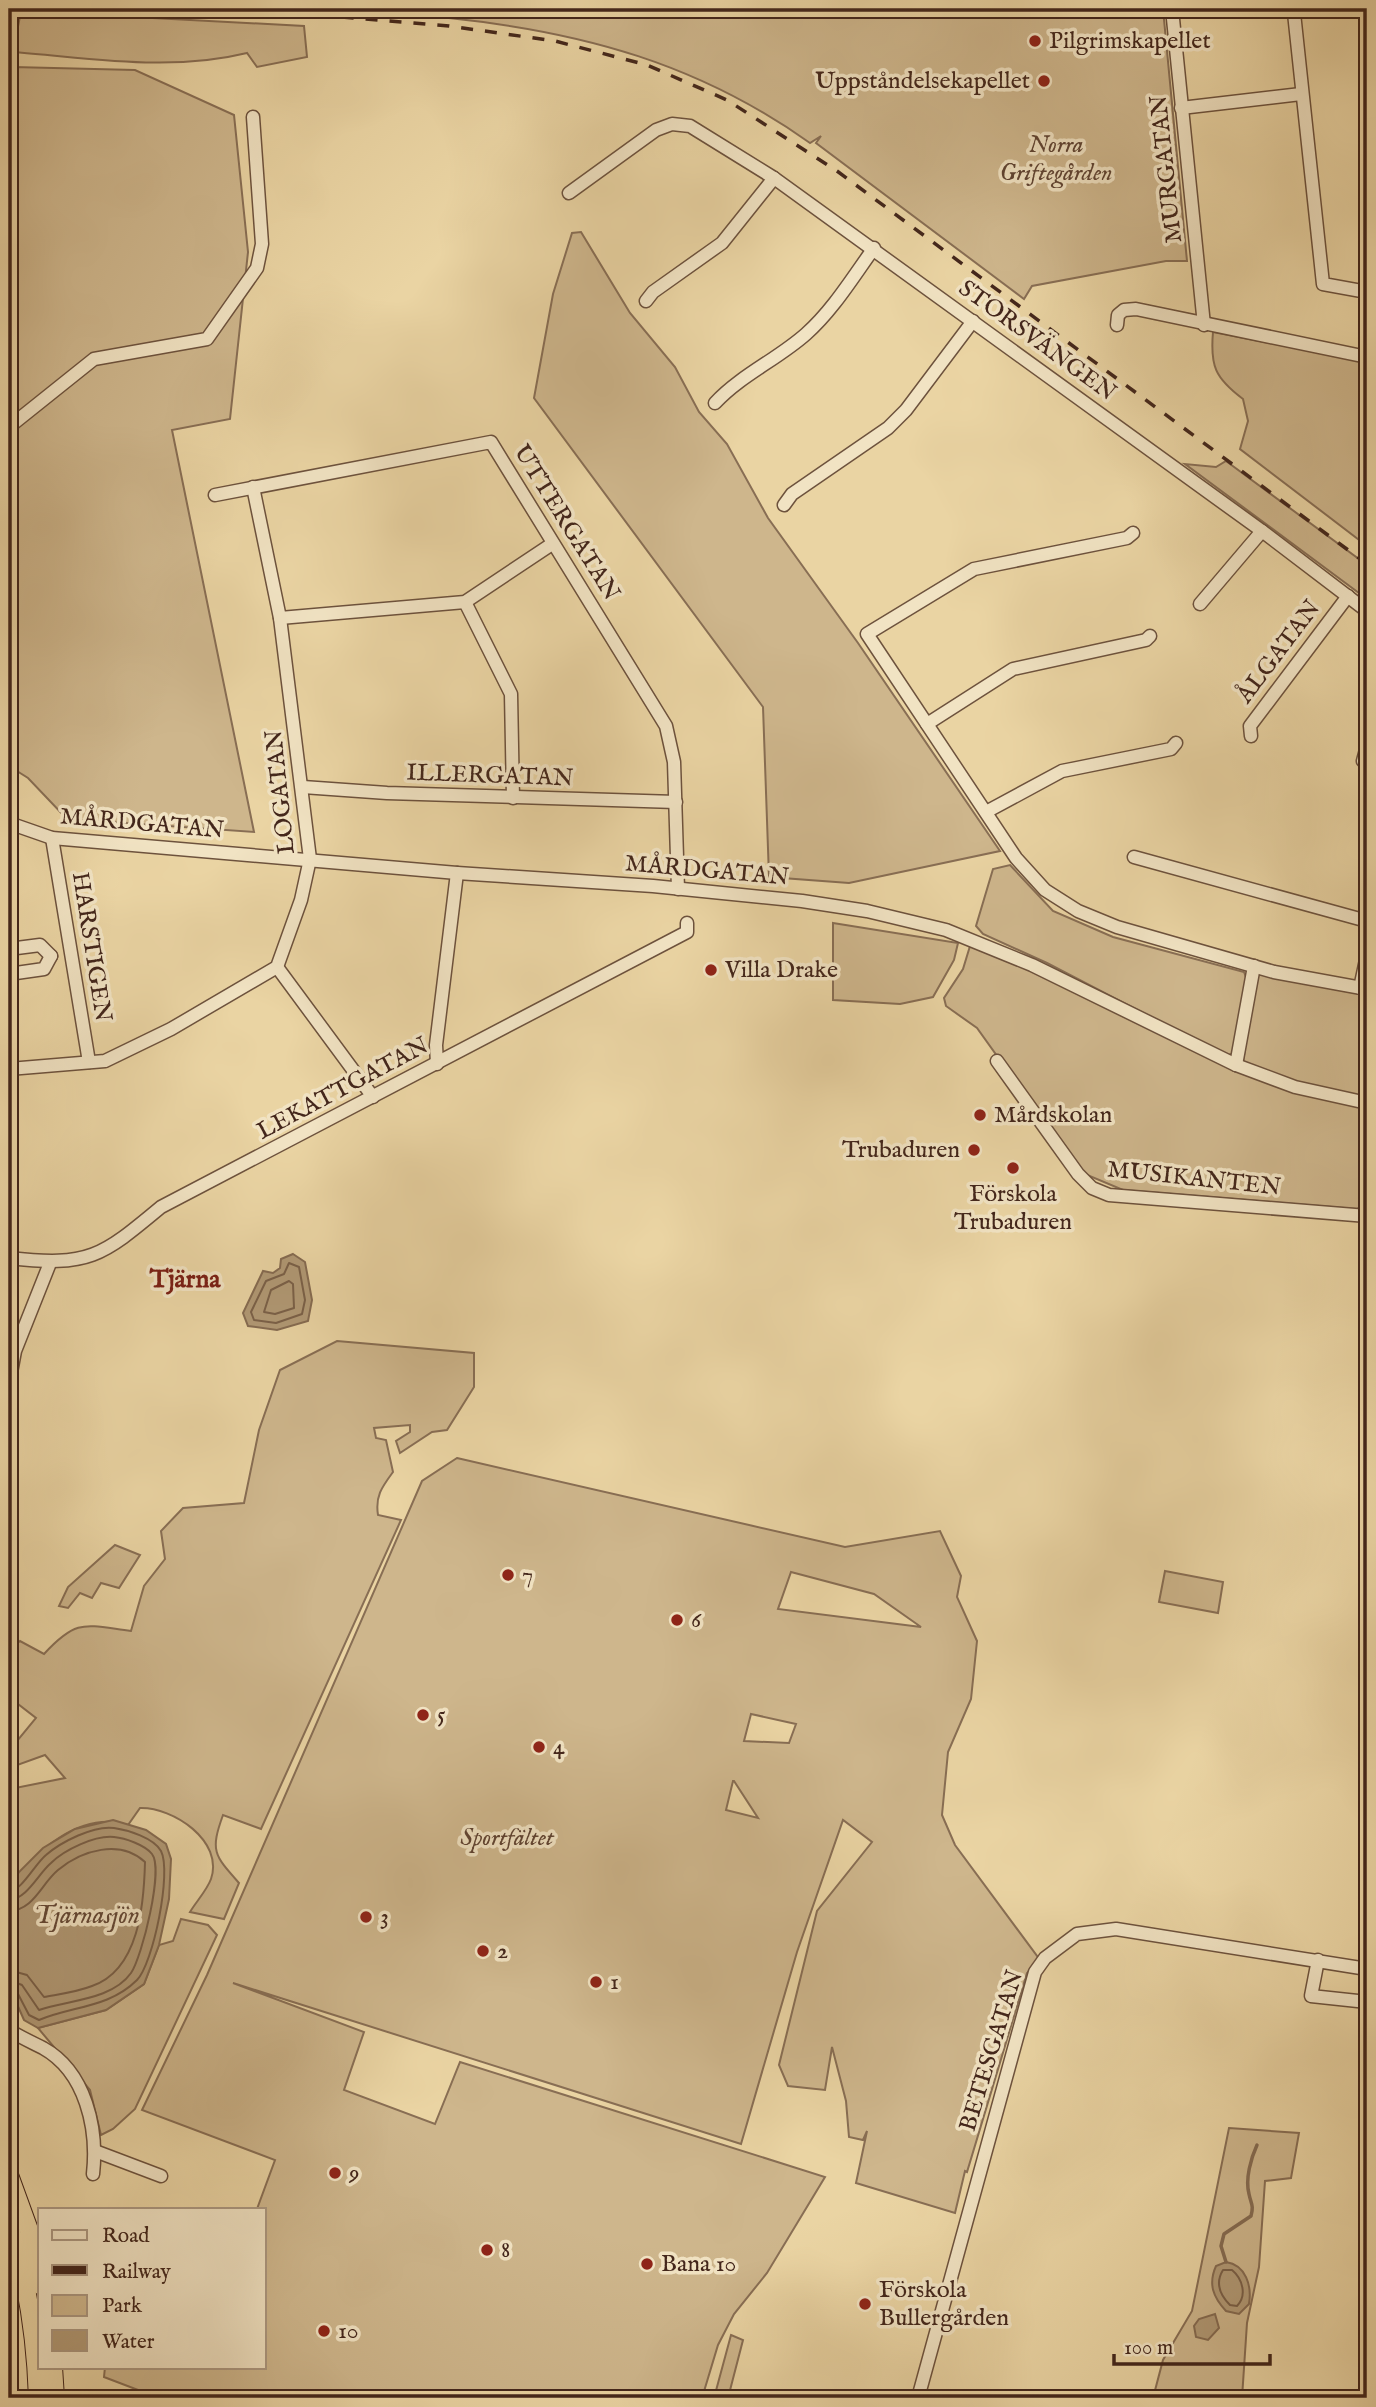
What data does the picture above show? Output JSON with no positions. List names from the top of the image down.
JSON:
{
  "streets": {
    "street": [
      "MURGATAN",
      "STORSVÄNGEN",
      "UTTERGATAN",
      "ÅLGATAN",
      "ILLERGATAN",
      "LOGATAN",
      "MÅRDGATAN",
      "HARSTIGEN",
      "LEKATTGATAN",
      "MUSIKANTEN",
      "BETESGATAN"
    ]
  },
  "crossings": [
    ["STORSVÄNGEN", "ÅLGATAN"],
    ["UTTERGATAN", "ILLERGATAN"],
    ["UTTERGATAN", "LOGATAN"],
    ["UTTERGATAN", "MÅRDGATAN"],
    ["ILLERGATAN", "LOGATAN"],
    ["LOGATAN", "MÅRDGATAN"],
    ["MÅRDGATAN", "HARSTIGEN"]
  ],
  "districts": ["Tjärna"],
  "water": ["Tjärnasjön"],
  "parks": ["Norra Griftegården", "Sportfältet"],
  "places": [
    "Pilgrimskapellet",
    "Uppståndelsekapellet",
    "Villa Drake",
    "Mårdskolan",
    "Trubaduren",
    "Förskola Trubaduren",
    "7",
    "6",
    "5",
    "4",
    "3",
    "2",
    "1",
    "9",
    "8",
    "Bana 10",
    "Förskola Bullergården",
    "10"
  ],
  "legend": [
    "Road",
    "Railway",
    "Park",
    "Water"
  ],
  "scale_bar": "100 m"
}
